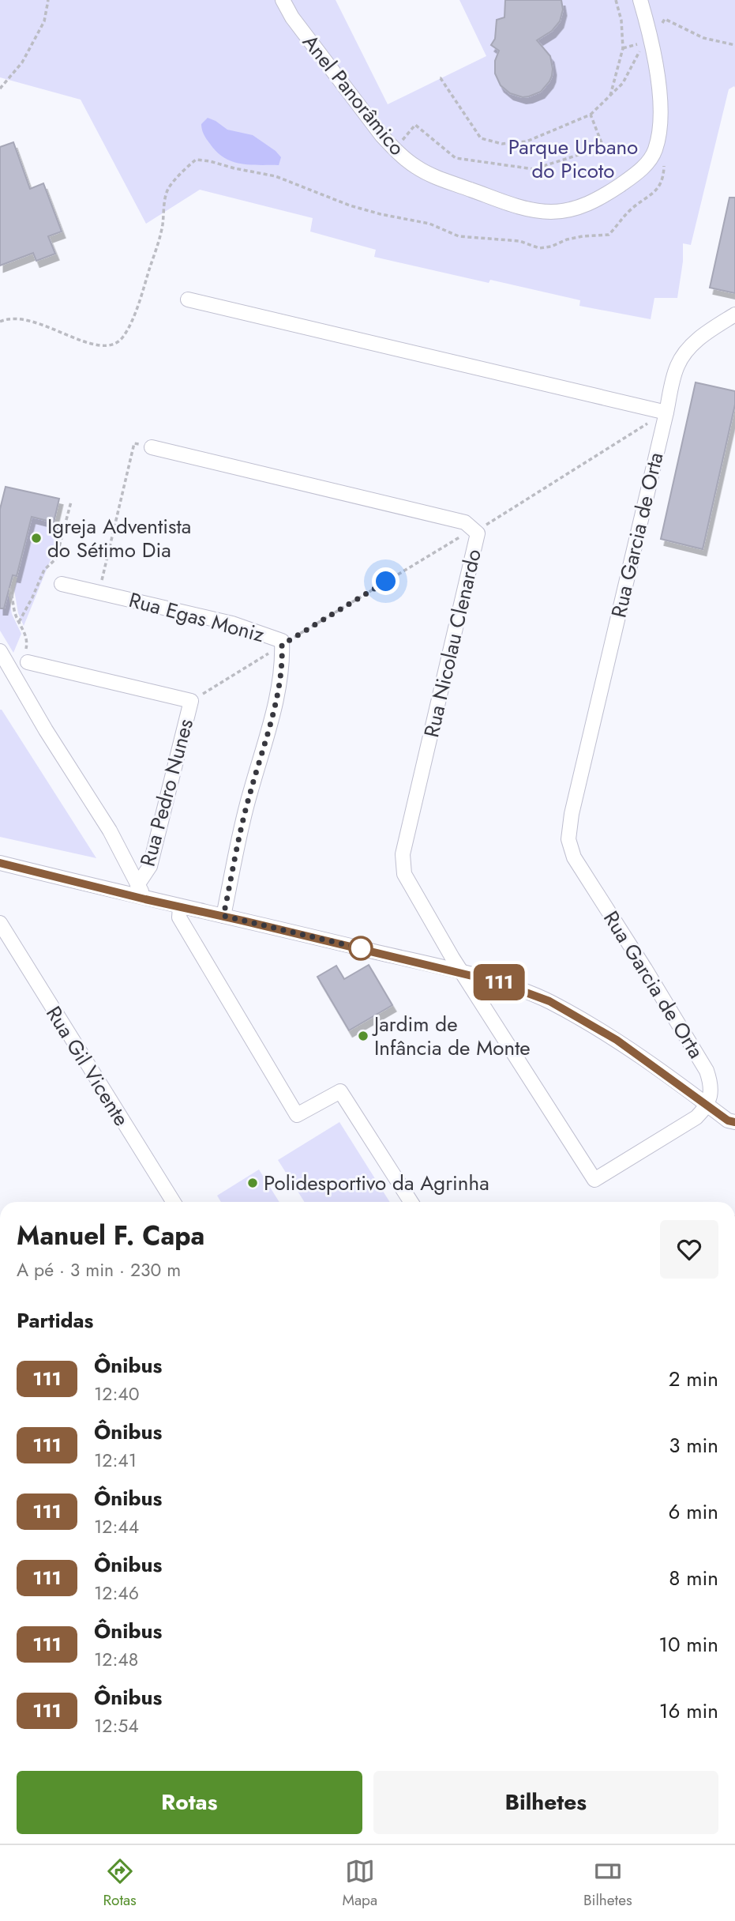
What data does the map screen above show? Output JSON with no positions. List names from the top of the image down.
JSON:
{
  "streets": {
    "street": [
      "Anel Panorâmico",
      "Rua Garcia de Orta",
      "Rua Egas Moniz",
      "Rua Nicolau Clenardo",
      "Rua Pedro Nunes",
      "Rua Gil Vicente"
    ]
  },
  "crossings": [
    ["Rua Garcia de Orta", "Rua Nicolau Clenardo"]
  ],
  "parks": ["Parque Urbano do Picoto"],
  "places": ["Igreja Adventista do Sétimo Dia", "Jardim de Infância de Monte", "Polidesportivo da Agrinha"],
  "lines": ["bus line 111"],
  "page": {
    "on_map": "111",
    "heading": [
      ["Manuel F. Capa", "A pé · 3 min · 230 m"],
      "Partidas"
    ],
    "list": [
      {
        "mark": "111",
        "name": "Ônibus",
        "note": "12:40",
        "value": "2 min"
      },
      {
        "mark": "111",
        "name": "Ônibus",
        "note": "12:41",
        "value": "3 min"
      },
      {
        "mark": "111",
        "name": "Ônibus",
        "note": "12:44",
        "value": "6 min"
      },
      {
        "mark": "111",
        "name": "Ônibus",
        "note": "12:46",
        "value": "8 min"
      },
      {
        "mark": "111",
        "name": "Ônibus",
        "note": "12:48",
        "value": "10 min"
      },
      {
        "mark": "111",
        "name": "Ônibus",
        "note": "12:54",
        "value": "16 min"
      }
    ],
    "buttons": ["Rotas", "Bilhetes"],
    "tabs": ["Rotas", "Mapa", "Bilhetes"]
  }
}
